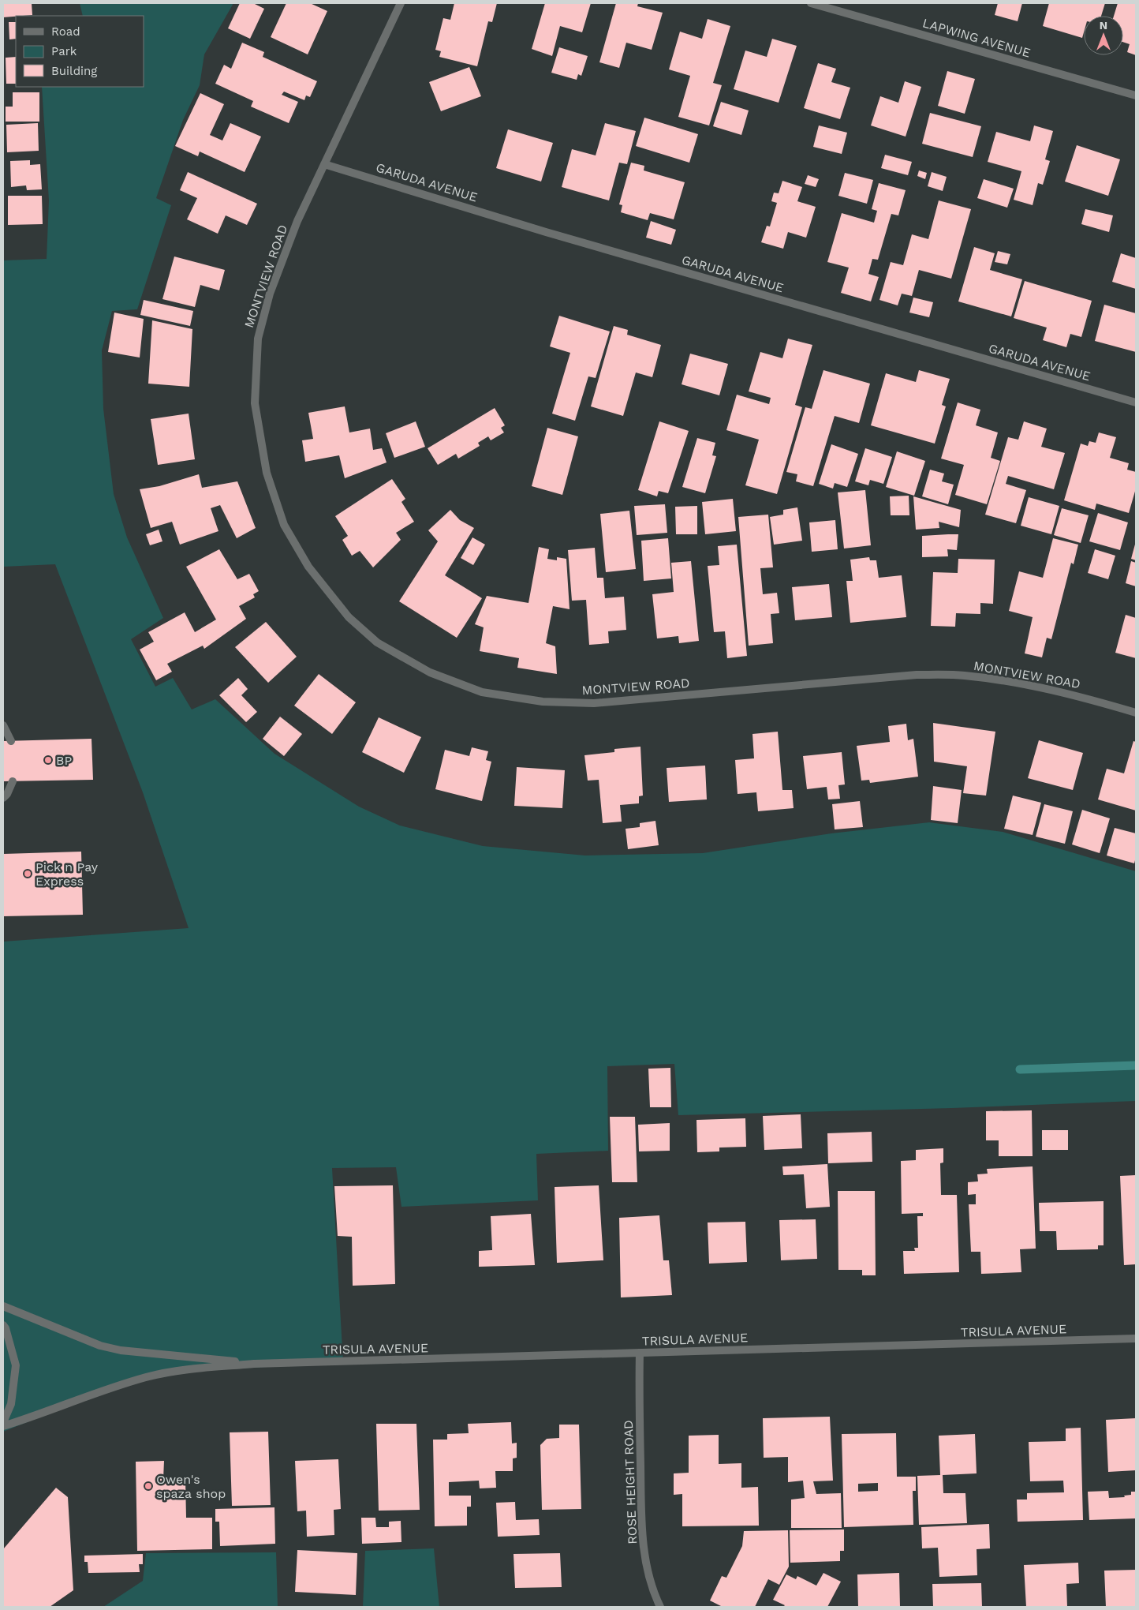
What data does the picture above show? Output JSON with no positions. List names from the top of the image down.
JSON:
{
  "streets": {
    "street": [
      "LAPWING AVENUE",
      "GARUDA AVENUE",
      "MONTVIEW ROAD",
      "TRISULA AVENUE",
      "ROSE HEIGHT ROAD"
    ]
  },
  "crossings": [
    ["GARUDA AVENUE", "MONTVIEW ROAD"],
    ["TRISULA AVENUE", "ROSE HEIGHT ROAD"]
  ],
  "places": ["BP", "Pick n Pay Express", "Owen's spaza shop"],
  "legend": ["Road", "Park", "Building"],
  "north": "top"
}
